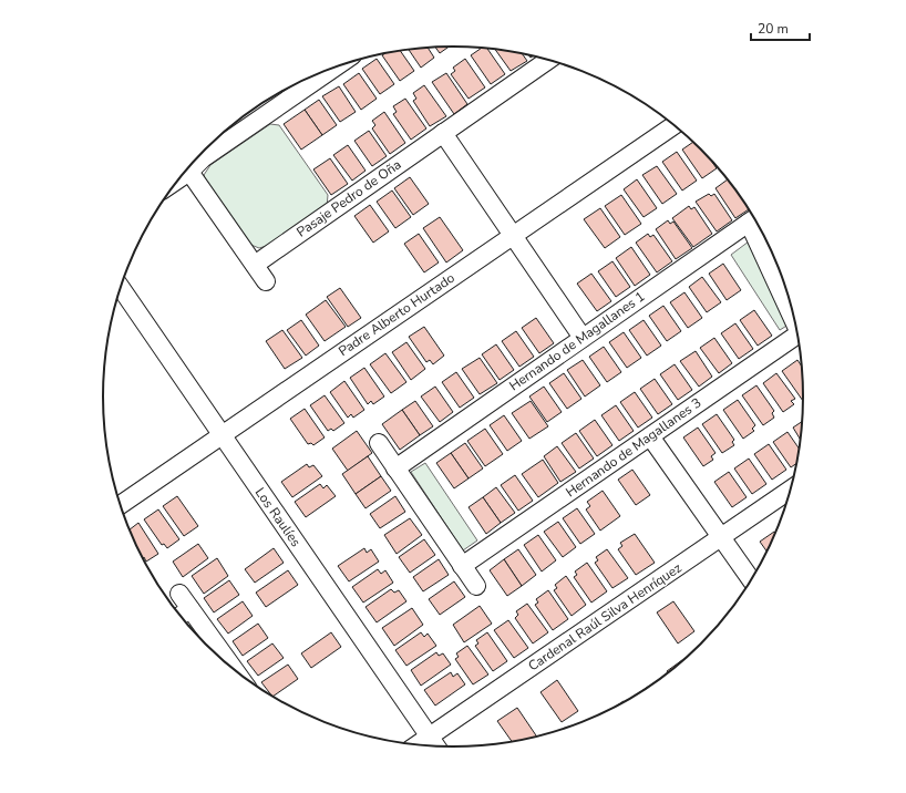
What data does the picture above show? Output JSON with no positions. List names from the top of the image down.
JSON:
{
  "streets": {
    "street": [
      "Pasaje Pedro de Oña",
      "Padre Alberto Hurtado",
      "Hernando de Magallanes 1",
      "Hernando de Magallanes 3",
      "Los Raulíes",
      "Cardenal Raúl Silva Henríquez"
    ]
  },
  "crossings": [
    ["Padre Alberto Hurtado", "Los Raulíes"],
    ["Los Raulíes", "Cardenal Raúl Silva Henríquez"]
  ],
  "scale_bar": "20 m"
}
